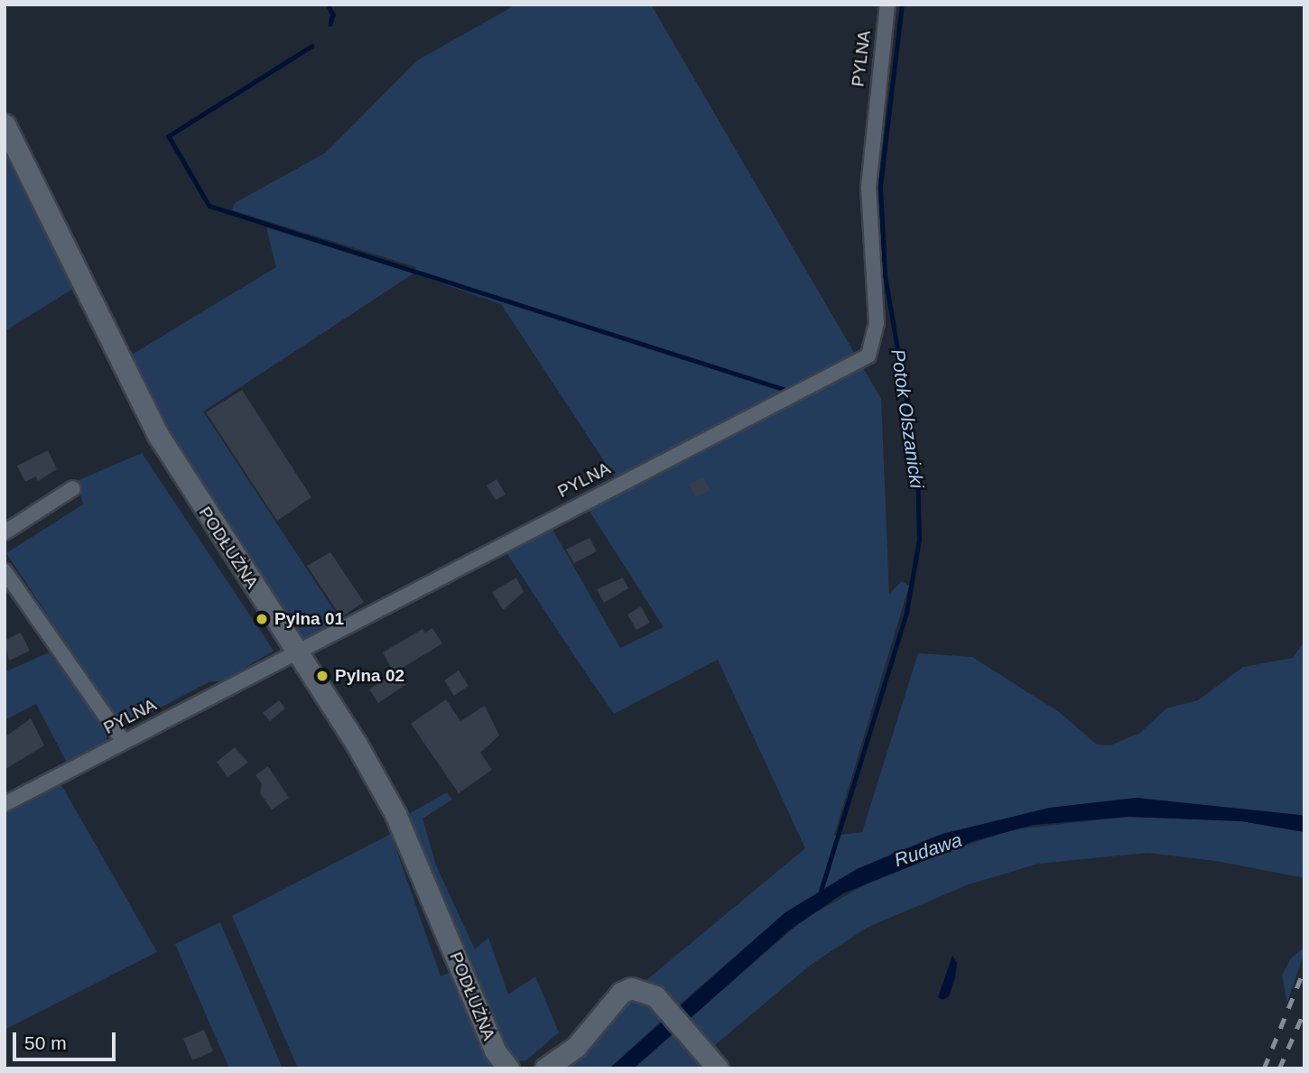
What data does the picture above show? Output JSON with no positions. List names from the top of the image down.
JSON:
{
  "streets": {
    "street": ["PYLNA", "PODŁUŻNA"]
  },
  "crossings": [
    ["PYLNA", "PODŁUŻNA"]
  ],
  "water": ["Potok Olszanicki", "Rudawa"],
  "places": ["Pylna 01", "Pylna 02"],
  "scale_bar": "50 m"
}
